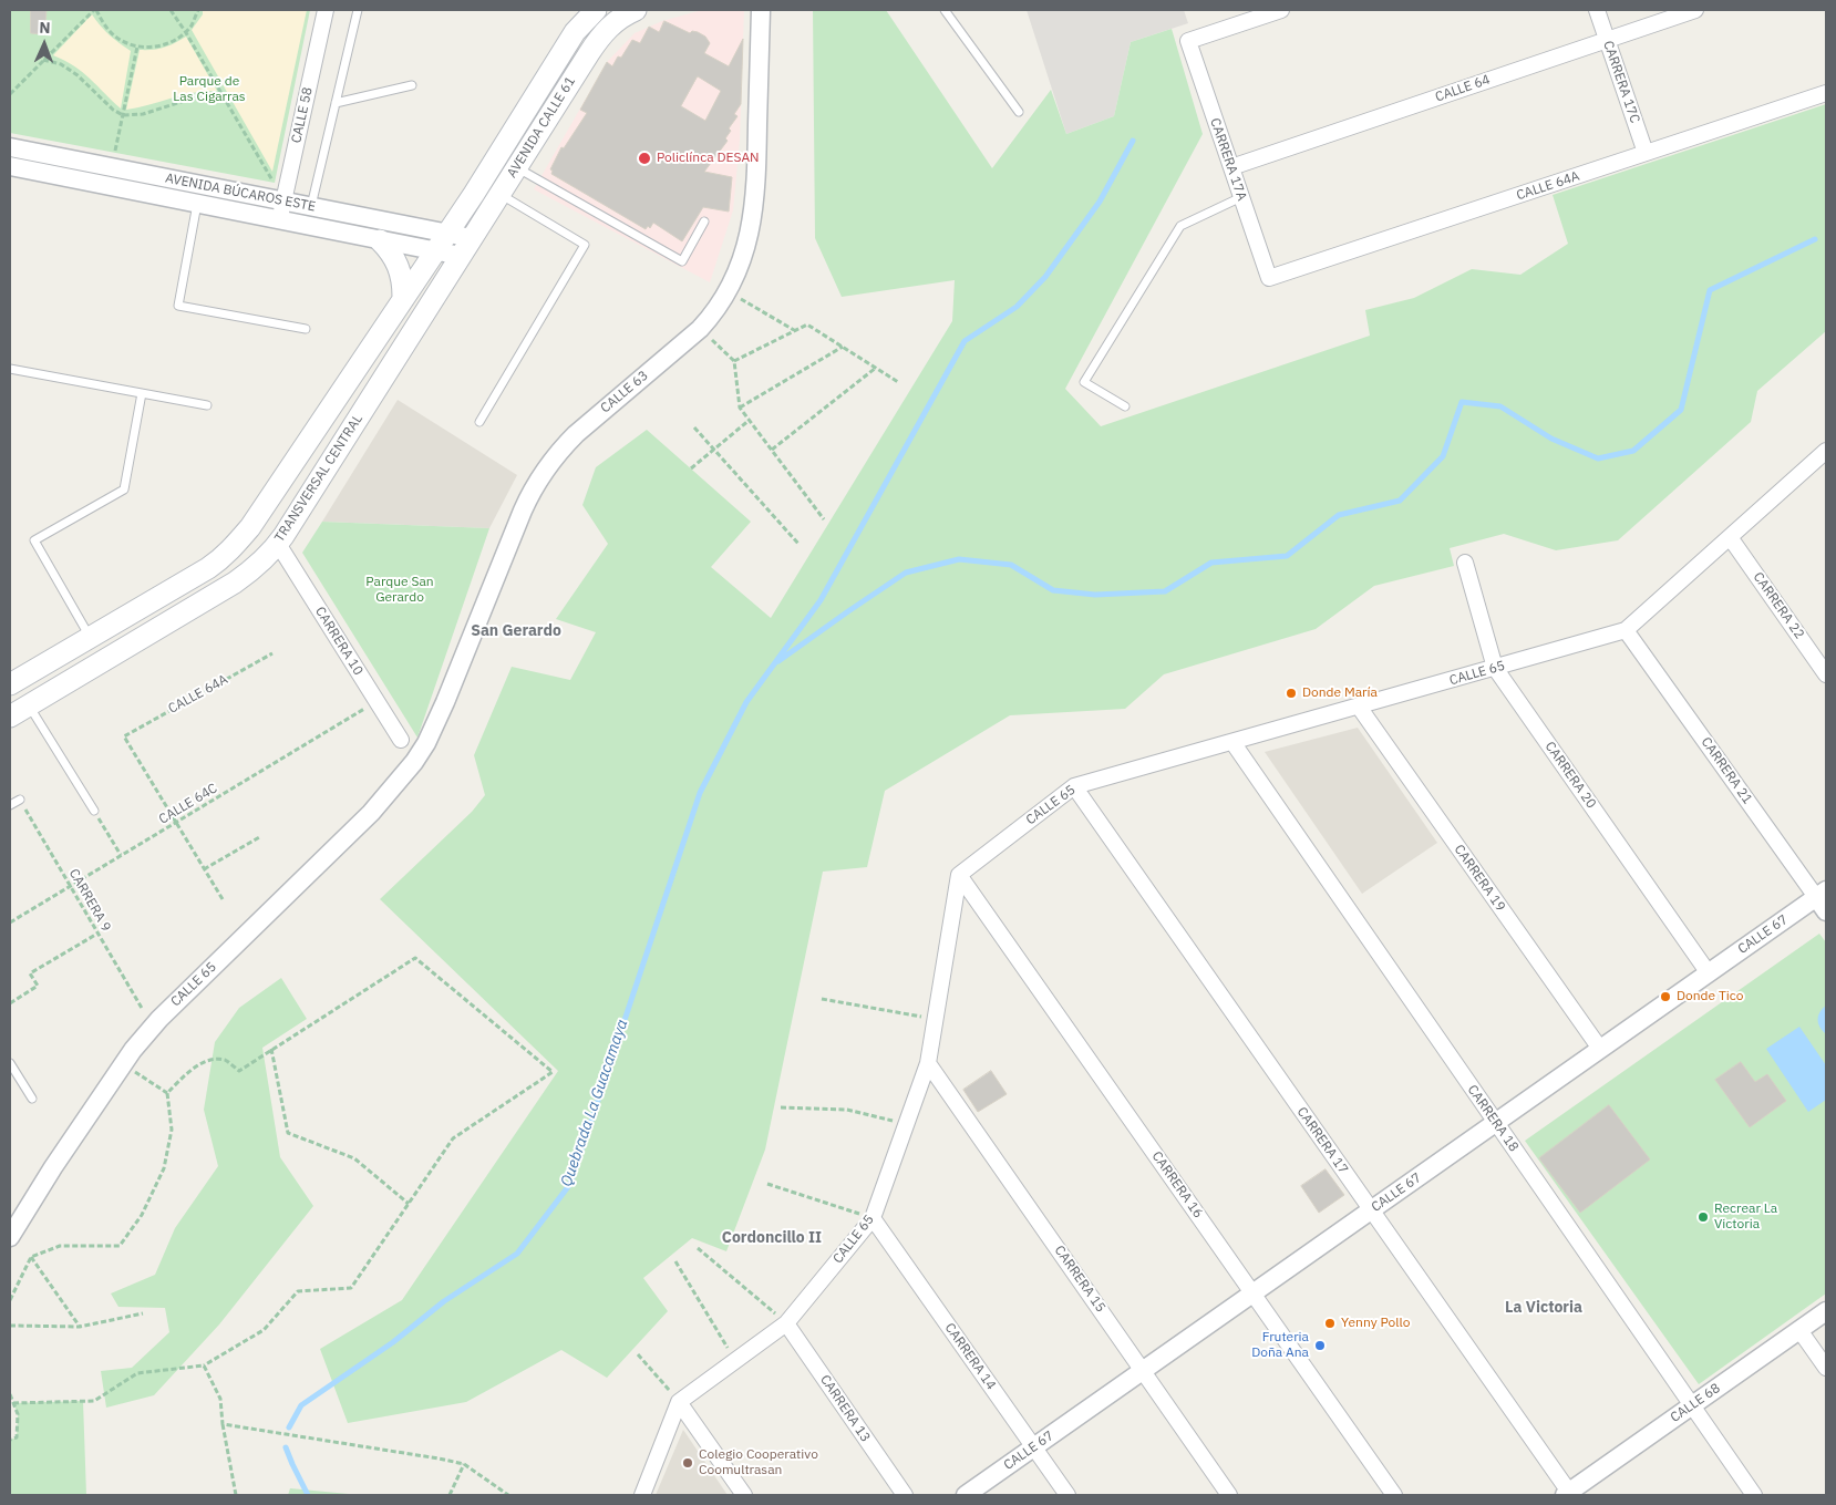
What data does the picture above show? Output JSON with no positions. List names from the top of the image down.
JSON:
{
  "streets": {
    "main road": ["AVENIDA CALLE 61", "TRANSVERSAL CENTRAL"],
    "street": [
      "CARRERA 17C",
      "CALLE 64",
      "CALLE 58",
      "CARRERA 17A",
      "CALLE 64A",
      "AVENIDA BÚCAROS ESTE",
      "CALLE 63",
      "CARRERA 22",
      "CARRERA 10",
      "CALLE 65",
      "CARRERA 21",
      "CARRERA 20",
      "CARRERA 19",
      "CALLE 67",
      "CARRERA 18",
      "CARRERA 17",
      "CARRERA 16",
      "CARRERA 15",
      "CARRERA 14",
      "CALLE 68",
      "CARRERA 13"
    ],
    "path": ["CALLE 64C", "CARRERA 9"]
  },
  "crossings": [
    ["CARRERA 17C", "CALLE 64"],
    ["CARRERA 17C", "CALLE 64A"],
    ["CALLE 64", "CARRERA 17A"],
    ["CALLE 58", "AVENIDA BÚCAROS ESTE"],
    ["AVENIDA CALLE 61", "AVENIDA BÚCAROS ESTE"],
    ["AVENIDA CALLE 61", "TRANSVERSAL CENTRAL"],
    ["CARRERA 17A", "CALLE 64A"],
    ["CALLE 64A", "CALLE 64C"],
    ["AVENIDA BÚCAROS ESTE", "TRANSVERSAL CENTRAL"],
    ["CALLE 63", "CALLE 65"],
    ["TRANSVERSAL CENTRAL", "CARRERA 10"],
    ["CARRERA 22", "CALLE 65"],
    ["CARRERA 10", "CALLE 64C"],
    ["CALLE 65", "CARRERA 21"],
    ["CALLE 65", "CARRERA 20"],
    ["CALLE 65", "CARRERA 19"],
    ["CALLE 65", "CARRERA 18"],
    ["CALLE 65", "CARRERA 17"],
    ["CALLE 65", "CARRERA 16"],
    ["CALLE 65", "CARRERA 15"],
    ["CALLE 65", "CARRERA 14"],
    ["CALLE 65", "CARRERA 13"],
    ["CARRERA 21", "CALLE 67"],
    ["CARRERA 20", "CALLE 67"],
    ["CALLE 64C", "CARRERA 9"],
    ["CARRERA 19", "CALLE 67"],
    ["CALLE 67", "CARRERA 18"],
    ["CALLE 67", "CARRERA 17"],
    ["CALLE 67", "CARRERA 16"],
    ["CALLE 67", "CARRERA 15"],
    ["CALLE 67", "CARRERA 14"],
    ["CARRERA 18", "CALLE 68"],
    ["CARRERA 17", "CALLE 68"]
  ],
  "districts": ["San Gerardo", "Cordoncillo II", "La Victoria"],
  "water": ["Quebrada La Guacamaya"],
  "parks": ["Parque de Las Cigarras", "Parque San Gerardo"],
  "places": [
    "Policlínca DESAN",
    "Donde María",
    "Donde Tico",
    "Recrear La Victoria",
    "Yenny Pollo",
    "Fruteria Doña Ana",
    "Colegio Cooperativo Coomultrasan"
  ],
  "north": "top"
}
